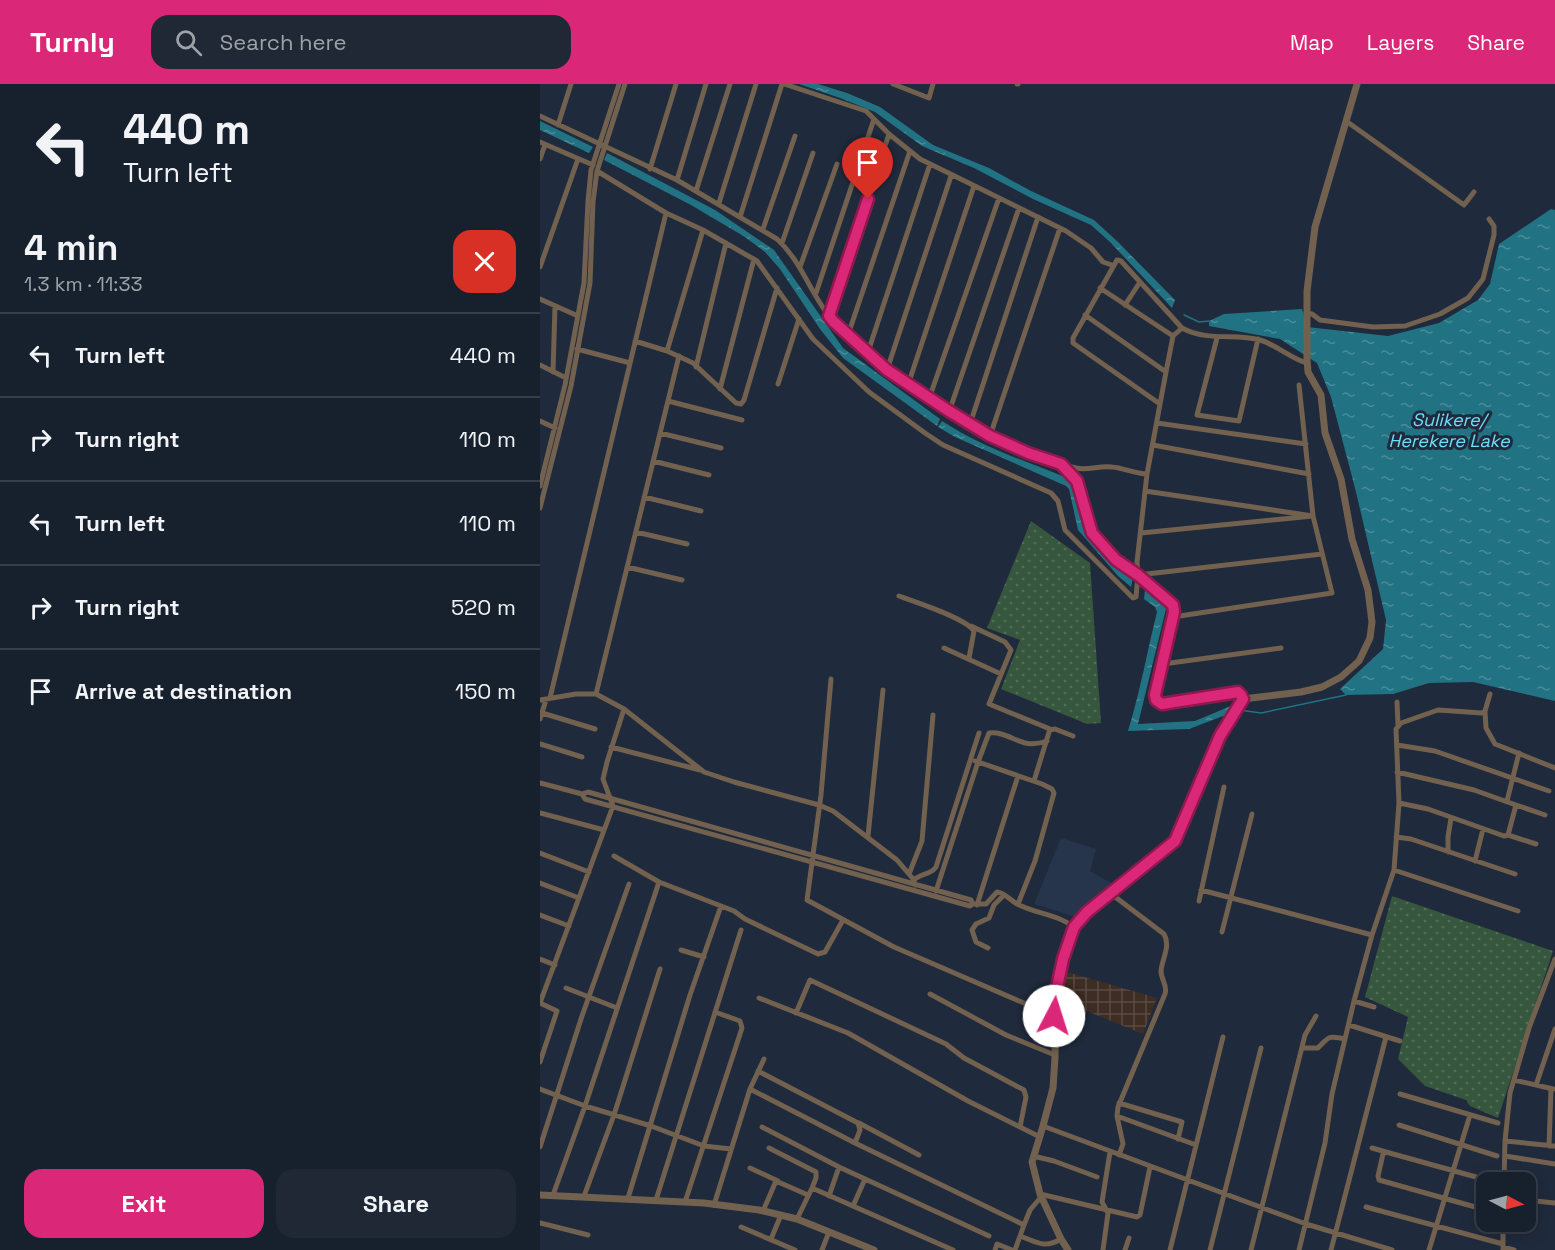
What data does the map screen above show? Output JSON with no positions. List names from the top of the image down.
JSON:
{
  "water": ["Sulikere/ Herekere Lake"],
  "north": "right",
  "page": {
    "header": "Turnly",
    "search": "Search here",
    "nav": ["Map", "Layers", "Share"],
    "turn": ["440 m", "Turn left"],
    "heading": ["4 min", "1.3 km · 11:33"],
    "list": [
      {
        "name": "Turn left",
        "value": "440 m"
      },
      {
        "name": "Turn right",
        "value": "110 m"
      },
      {
        "name": "Turn left",
        "value": "110 m"
      },
      {
        "name": "Turn right",
        "value": "520 m"
      },
      {
        "name": "Arrive at destination",
        "value": "150 m"
      }
    ],
    "buttons": ["Exit", "Share"]
  }
}
